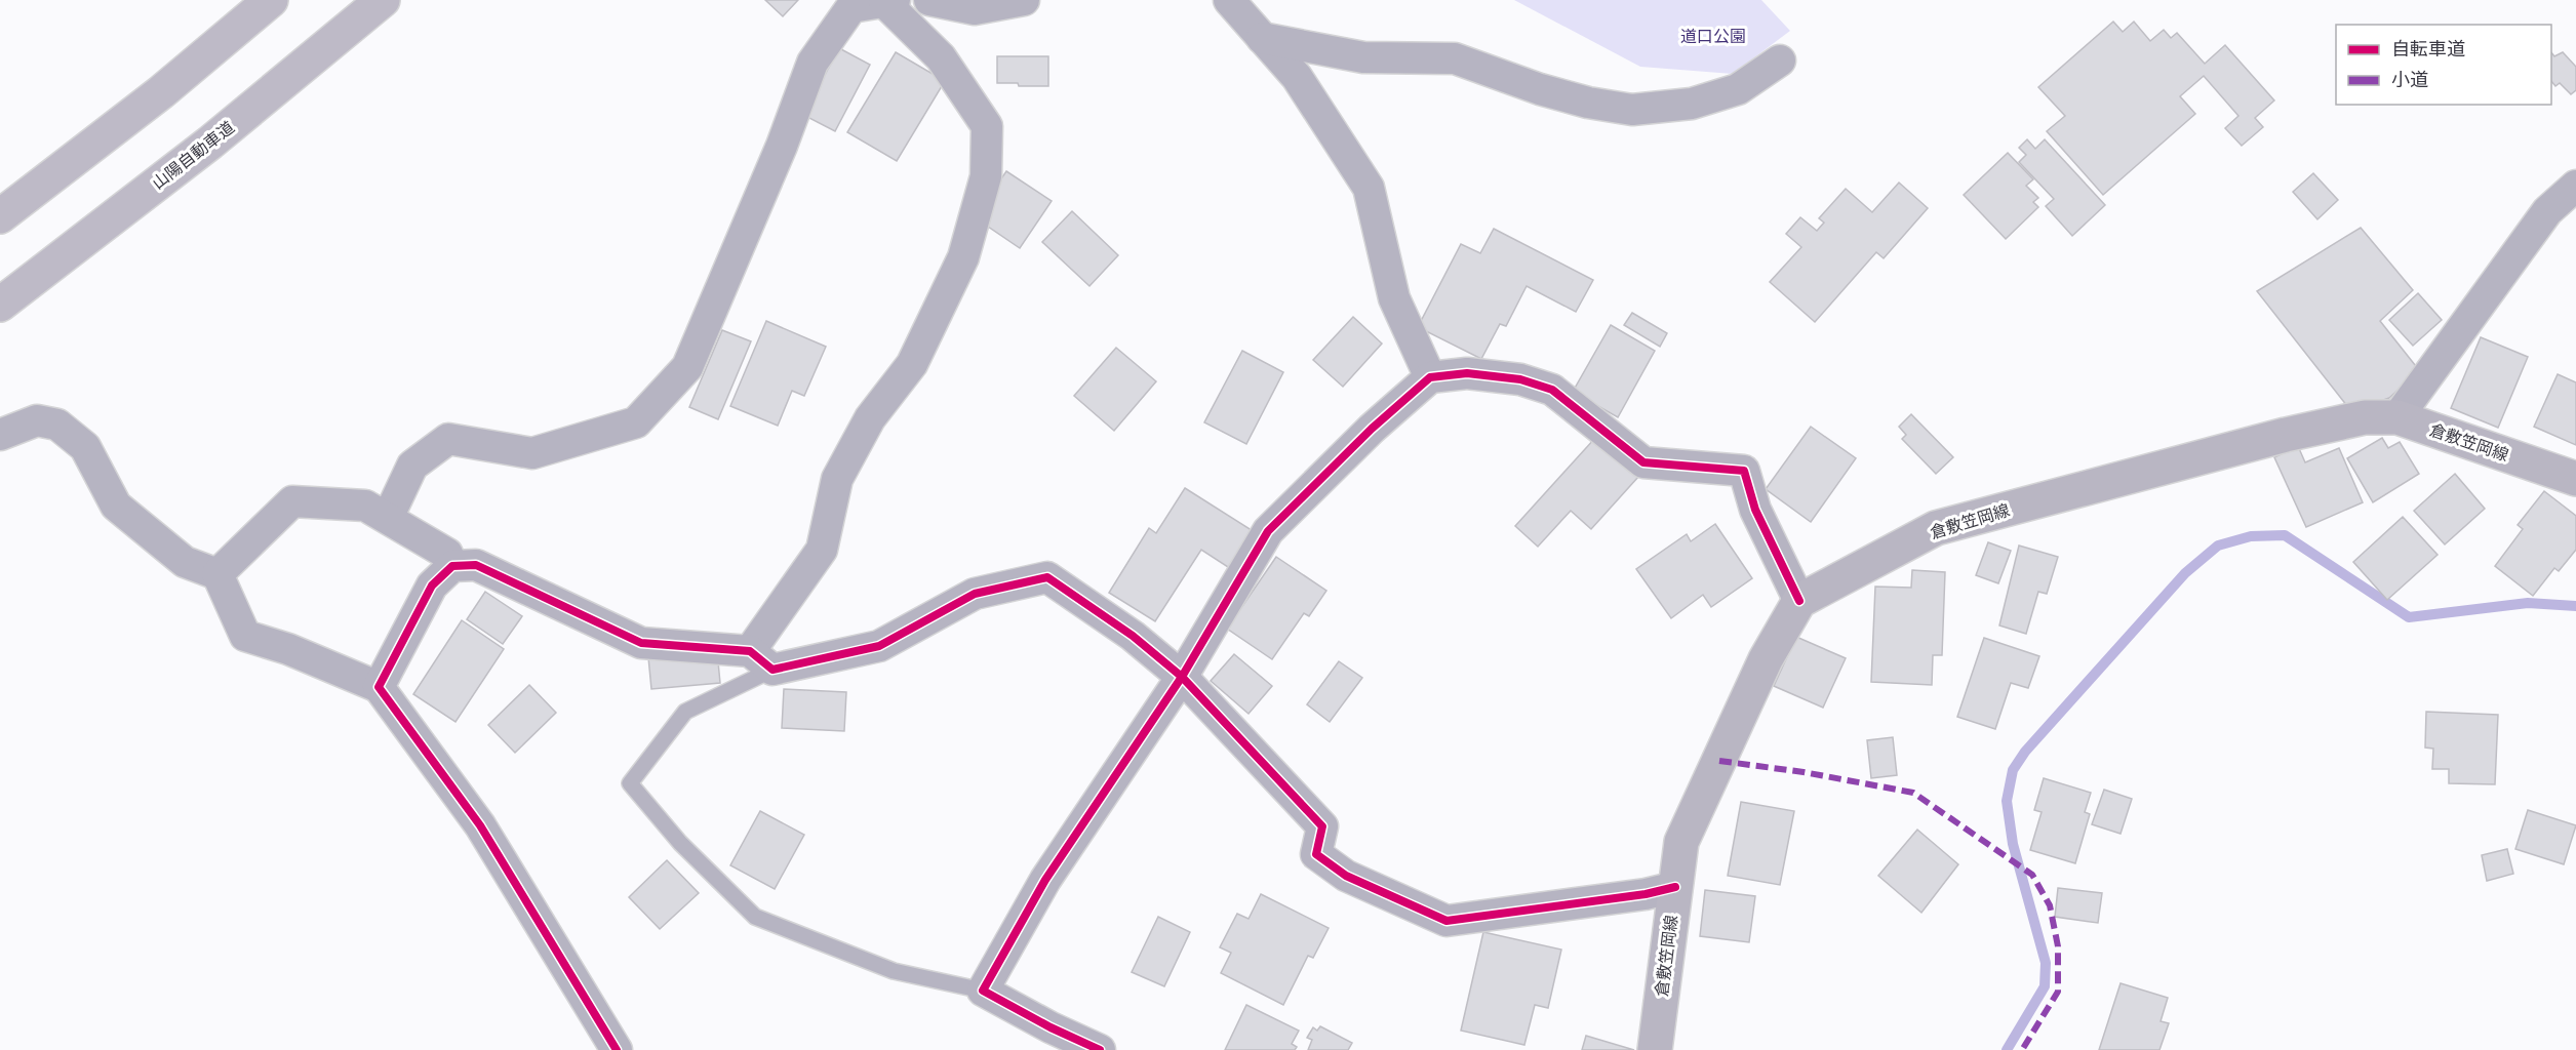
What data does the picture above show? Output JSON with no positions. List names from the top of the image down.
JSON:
{
  "streets": {
    "highway": ["山陽自動車道"],
    "main road": ["倉敷笠岡線"]
  },
  "parks": ["道口公園"],
  "legend": ["自転車道", "小道"]
}
